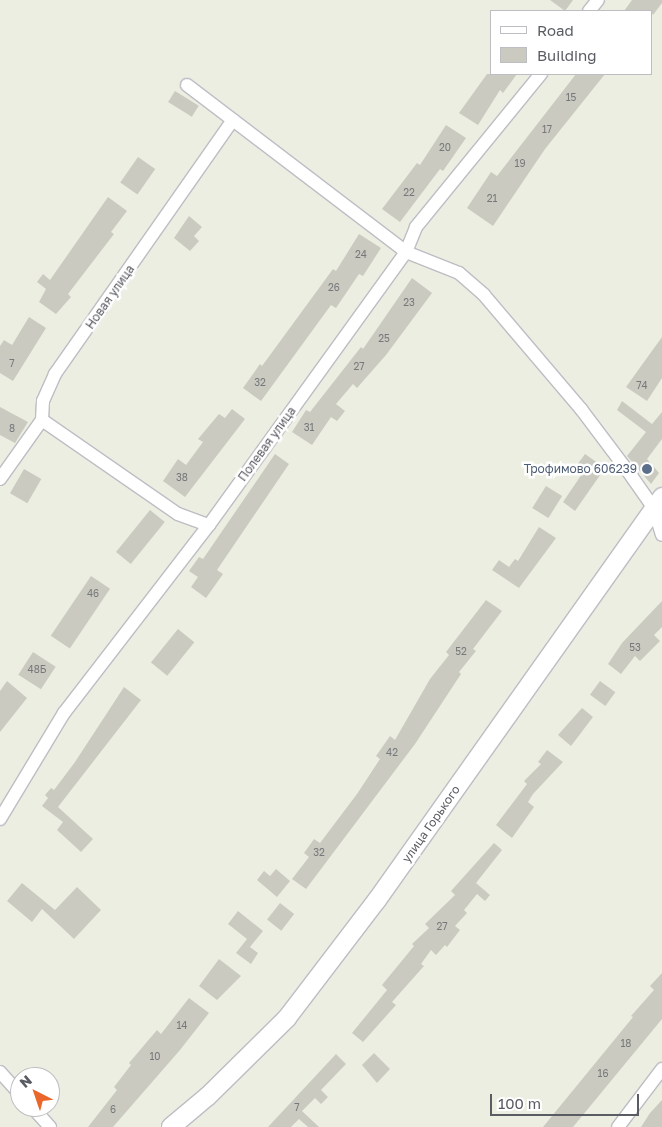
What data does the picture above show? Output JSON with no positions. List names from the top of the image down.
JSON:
{
  "streets": {
    "main road": ["улица Горького"],
    "street": ["Новая улица", "Полевая улица"]
  },
  "places": ["Трофимово 606239"],
  "house_numbers": [
    "15",
    "17",
    "20",
    "19",
    "22",
    "21",
    "24",
    "26",
    "23",
    "25",
    "7",
    "27",
    "32",
    "74",
    "31",
    "8",
    "38",
    "46",
    "53",
    "52",
    "48Б",
    "42",
    "32",
    "27",
    "14",
    "18",
    "10",
    "16",
    "7",
    "6"
  ],
  "legend": ["Road", "Building"],
  "scale_bar": "100 m",
  "north": "top left"
}
